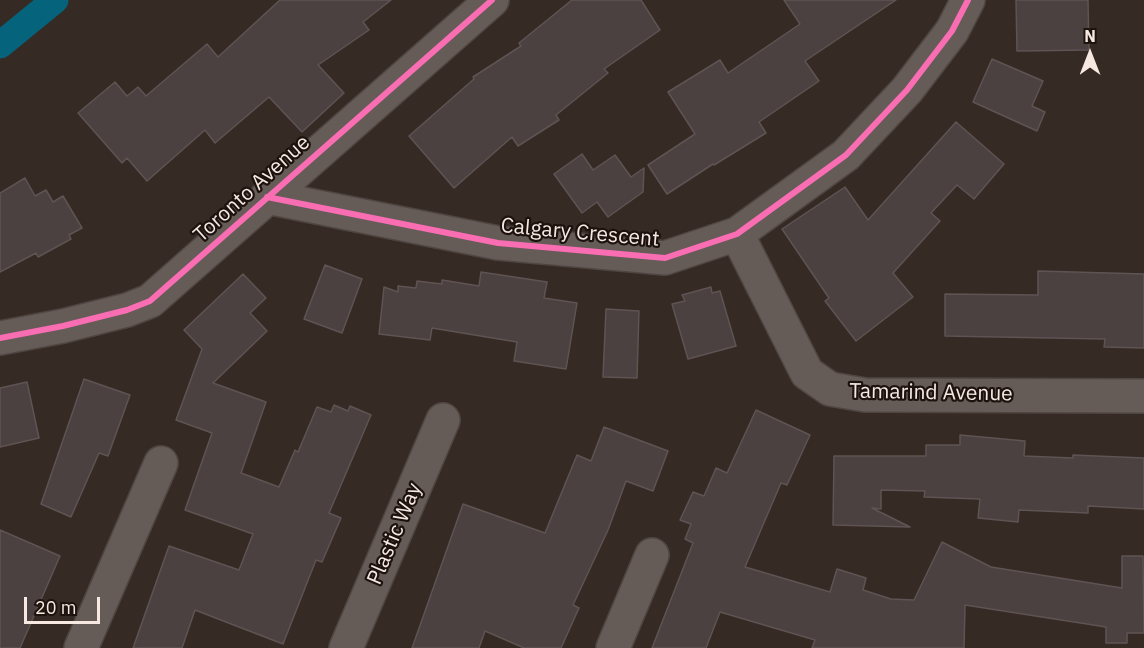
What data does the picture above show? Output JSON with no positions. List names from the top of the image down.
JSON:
{
  "streets": {
    "street": [
      "Toronto Avenue",
      "Calgary Crescent",
      "Tamarind Avenue",
      "Plastic Way"
    ]
  },
  "crossings": [
    ["Toronto Avenue", "Calgary Crescent"],
    ["Calgary Crescent", "Tamarind Avenue"]
  ],
  "scale_bar": "20 m",
  "north": "top"
}
